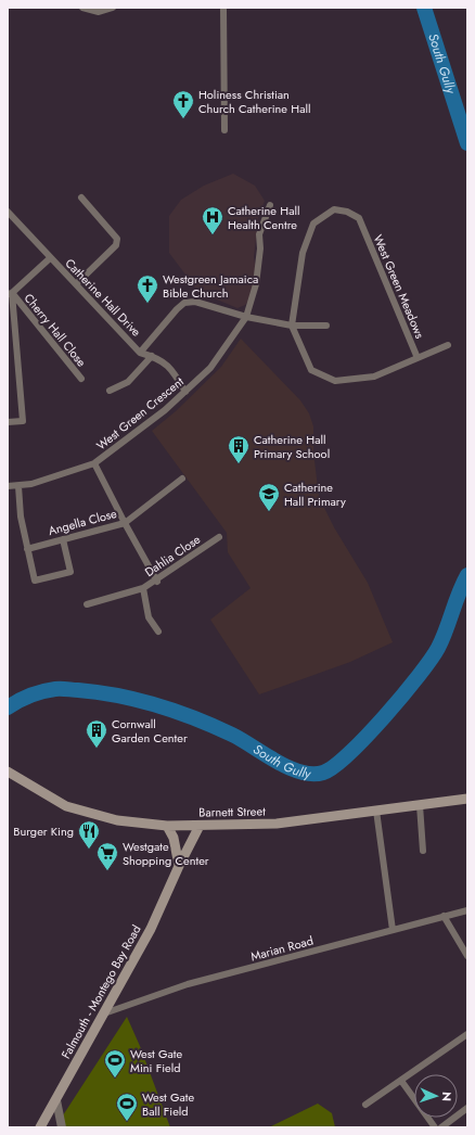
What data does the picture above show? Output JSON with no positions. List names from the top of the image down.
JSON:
{
  "streets": {
    "main road": ["Barnett Street", "Falmouth - Montego Bay Road"],
    "street": [
      "West Green Meadows",
      "Catherine Hall Drive",
      "Cherry Hall Close",
      "West Green Crescent",
      "Angella Close",
      "Dahlia Close",
      "Marian Road"
    ]
  },
  "crossings": [
    ["Catherine Hall Drive", "West Green Crescent"],
    ["Barnett Street", "Falmouth - Montego Bay Road"],
    ["Marian Road", "Falmouth - Montego Bay Road"]
  ],
  "water": ["South Gully"],
  "places": {
    "church": ["Holiness Christian Church Catherine Hall", "Westgreen Jamaica Bible Church"],
    "hospital": ["Catherine Hall Health Centre"],
    "building": ["Catherine Hall Primary School", "Cornwall Garden Center"],
    "school or university": ["Catherine Hall Primary"],
    "restaurant": ["Burger King"],
    "supermarket": ["Westgate Shopping Center"],
    "sports": ["West Gate Mini Field", "West Gate Ball Field"]
  },
  "north": "right"
}
